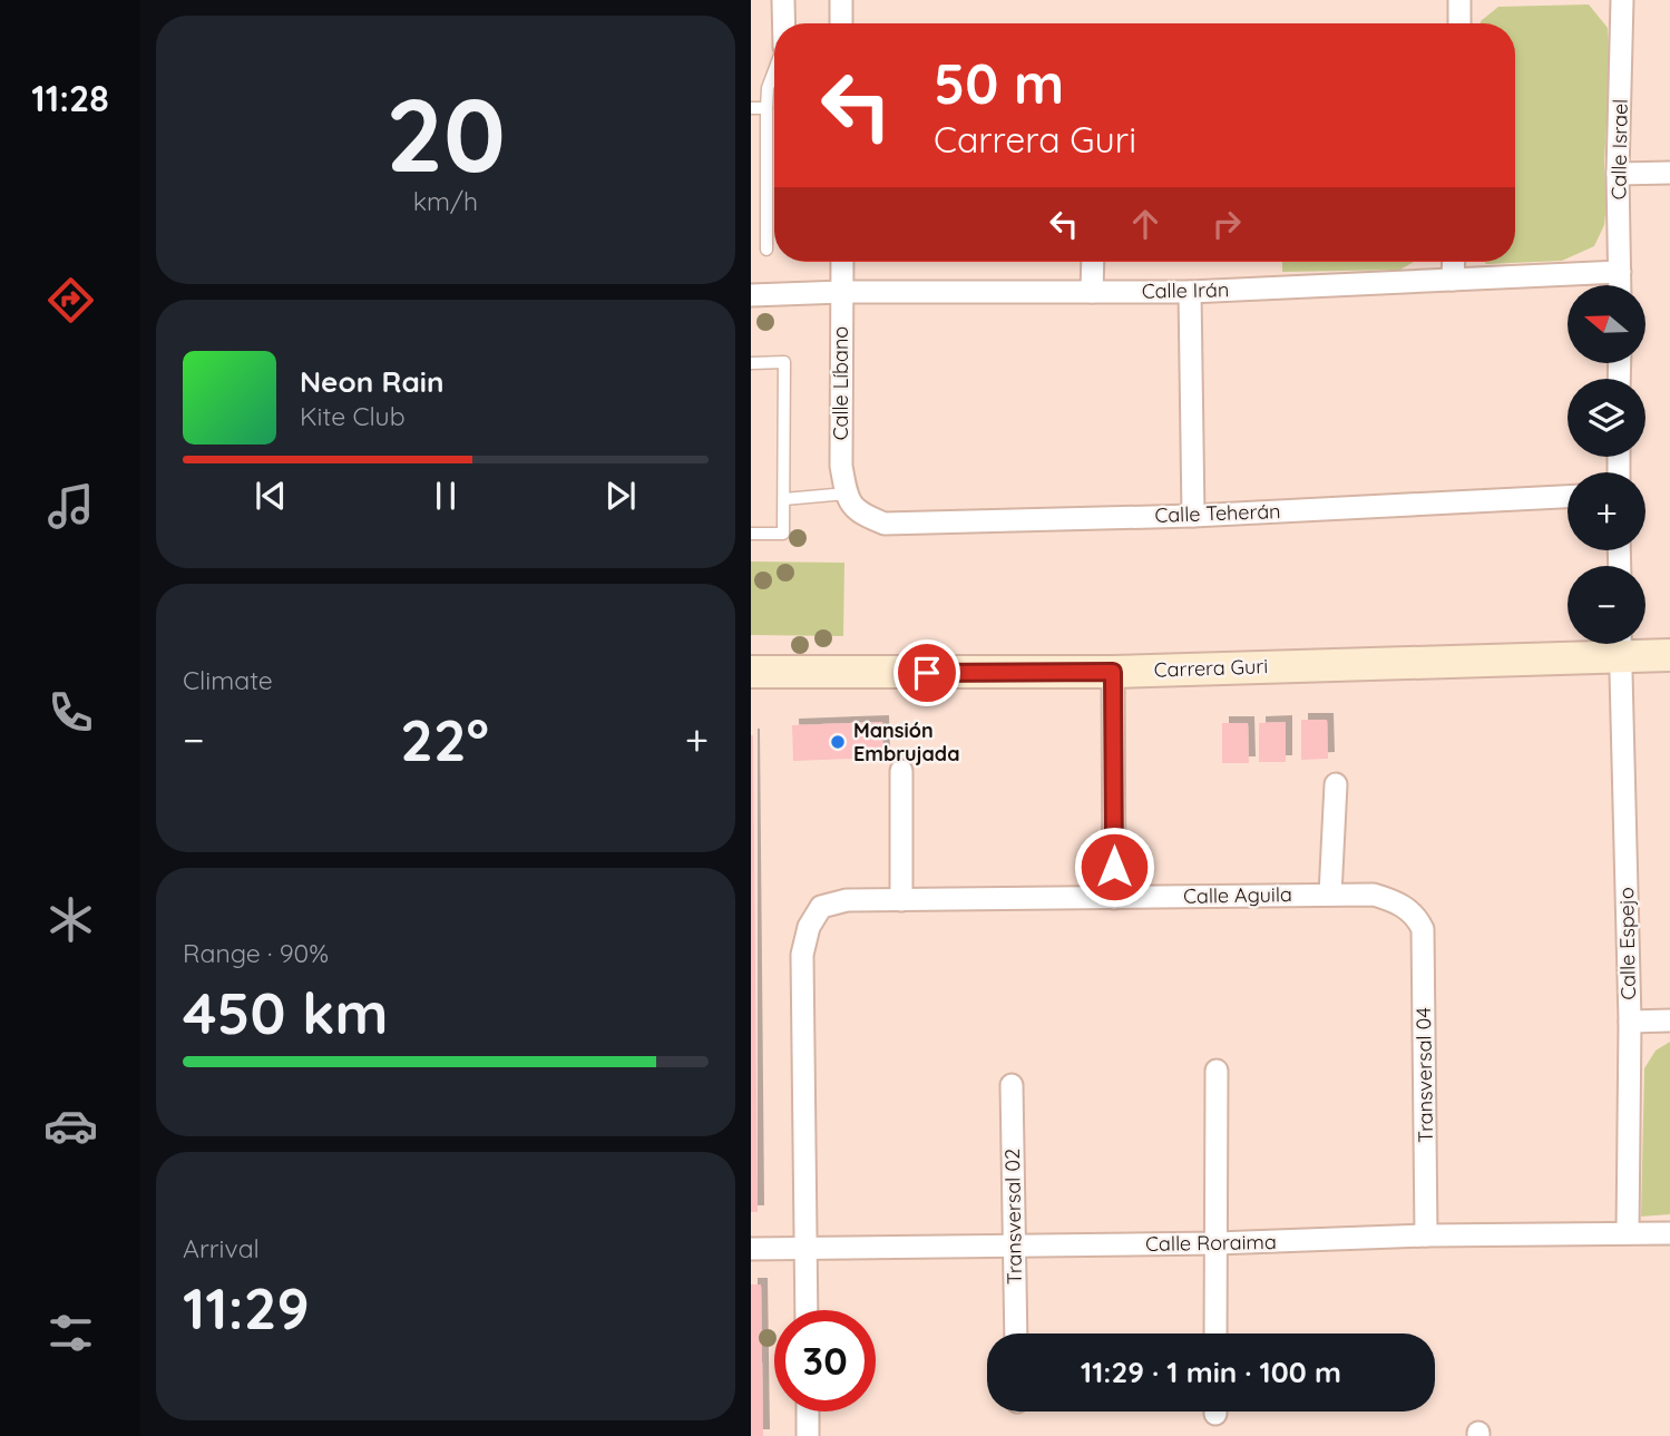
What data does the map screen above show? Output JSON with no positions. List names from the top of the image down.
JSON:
{
  "streets": {
    "street": [
      "Calle Israel",
      "Calle Irán",
      "Calle Líbano",
      "Calle Teherán",
      "Carrera Guri",
      "Calle Aguila",
      "Calle Espejo",
      "Transversal 04",
      "Transversal 02",
      "Calle Roraima"
    ]
  },
  "crossings": [
    ["Calle Israel", "Calle Irán"],
    ["Calle Irán", "Calle Líbano"],
    ["Calle Líbano", "Calle Teherán"],
    ["Calle Aguila", "Transversal 04"],
    ["Calle Aguila", "Calle Roraima"],
    ["Calle Espejo", "Calle Roraima"],
    ["Transversal 04", "Calle Roraima"],
    ["Transversal 02", "Calle Roraima"]
  ],
  "places": ["Mansión Embrujada"],
  "north": "left",
  "page": {
    "tabs": "11:28",
    "tile": [
      ["20", "km/h"],
      "Climate",
      ["Range · 90%", "450 km"],
      ["Arrival", "11:29"]
    ],
    "turn": ["50 m", "Carrera Guri"],
    "map_buttons": ["+", "−"],
    "song": ["Neon Rain", "Kite Club"],
    "heat": ["−", "22°", "+"],
    "limit": "30",
    "trip": "11:29 · 1 min · 100 m"
  }
}
